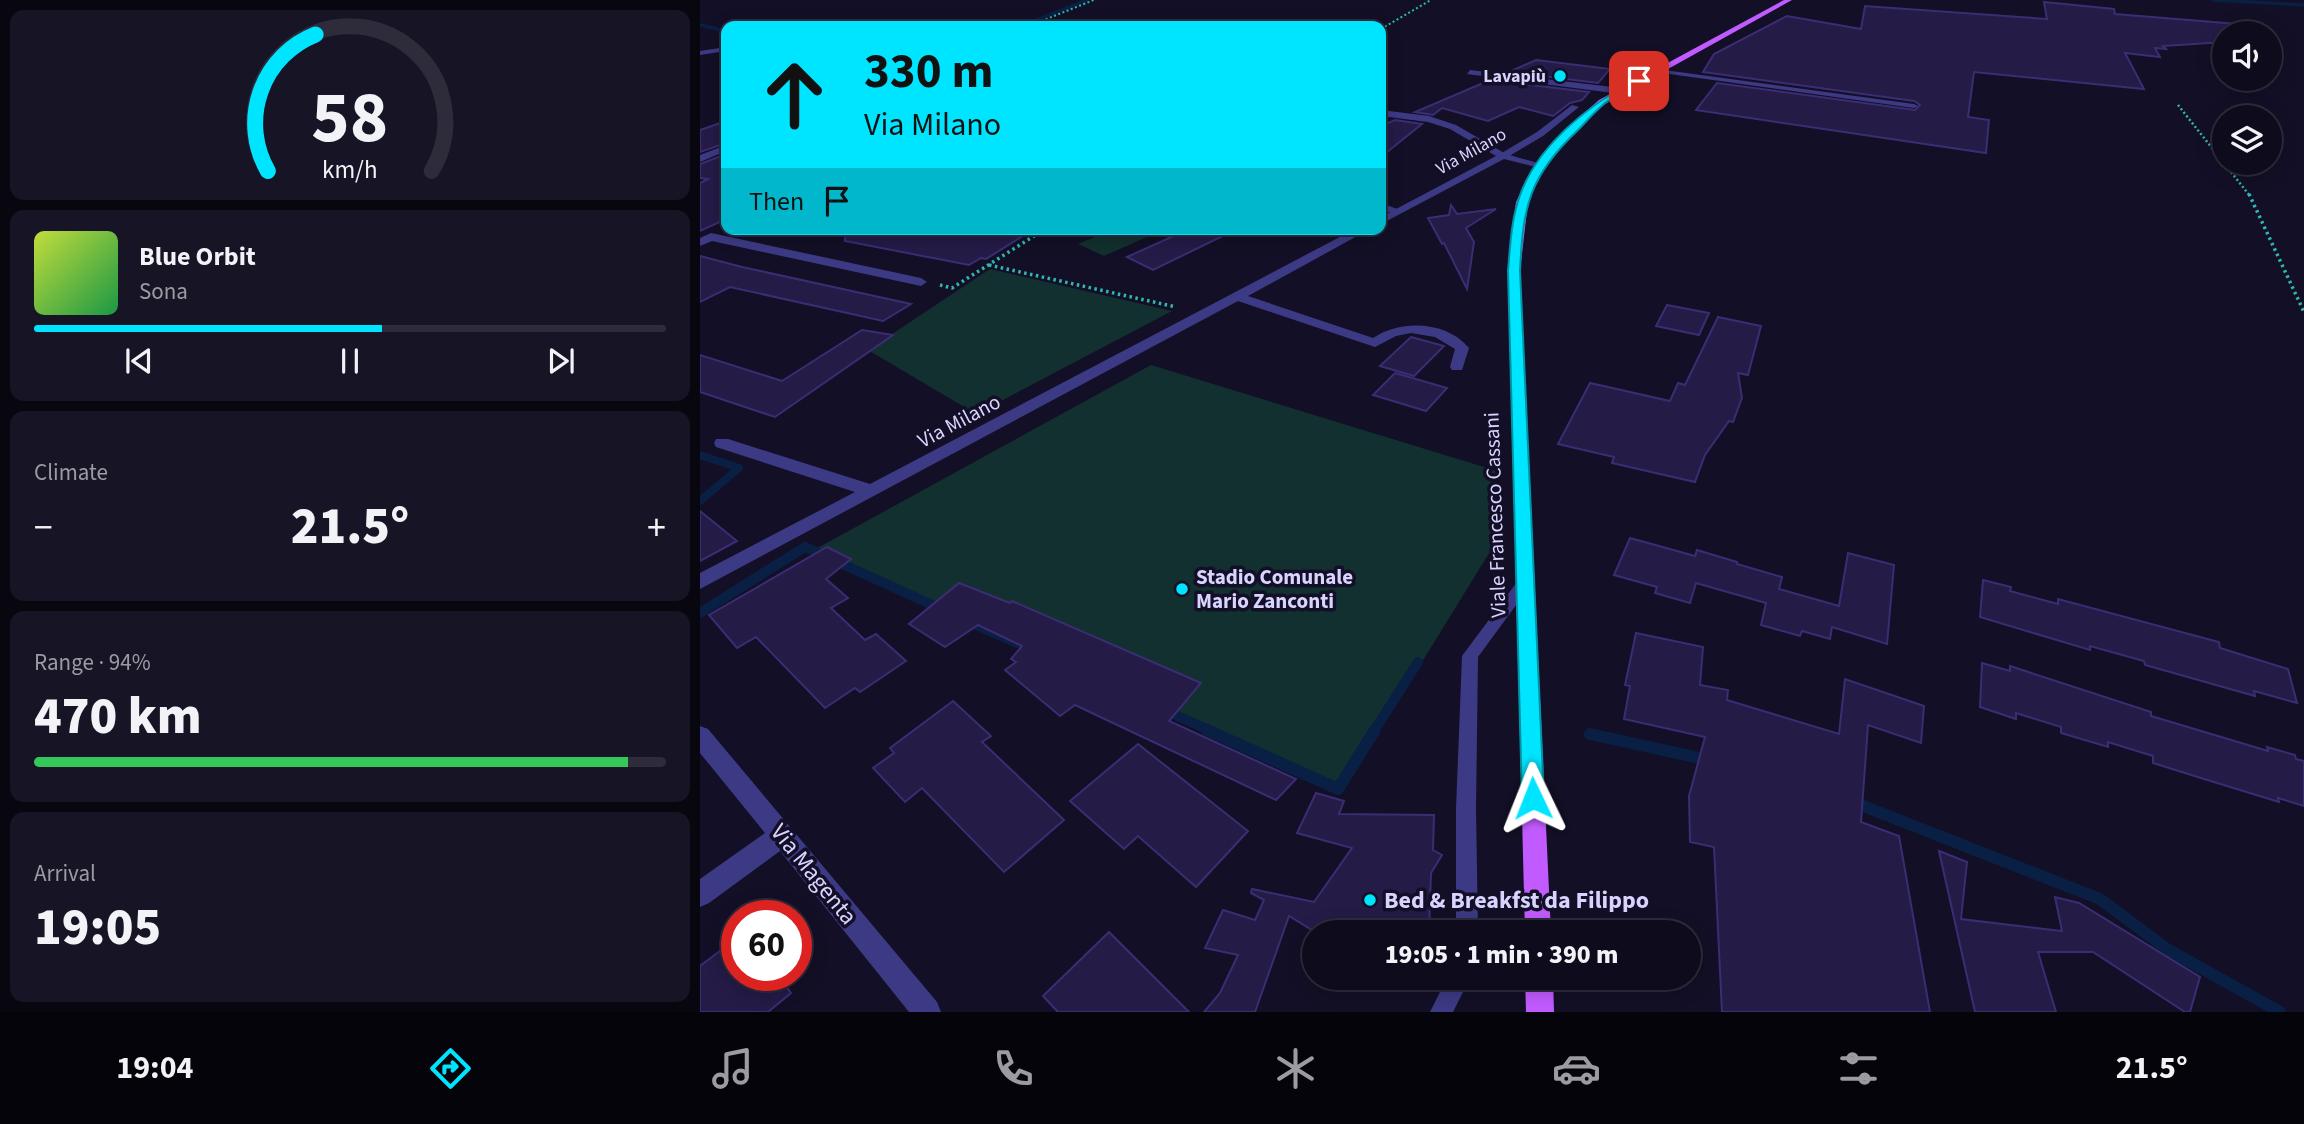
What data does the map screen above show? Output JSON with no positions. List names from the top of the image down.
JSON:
{
  "streets": {
    "main road": ["Viale Francesco Cassani"],
    "street": ["Via Milano", "Via Magenta"]
  },
  "places": ["Lavapiù", "Stadio Comunale Mario Zanconti", "Bed & Breakfst da Filippo"],
  "page": {
    "turn": ["330 m", "Via Milano"],
    "then": "Then",
    "song": ["Blue Orbit", "Sona"],
    "tile": [
      "Climate",
      ["Range · 94%", "470 km"],
      ["Arrival", "19:05"]
    ],
    "heat": ["−", "21.5°", "+"],
    "limit": "60",
    "trip": "19:05 · 1 min · 390 m",
    "tabs": ["19:04", "21.5°"],
    "gauge": ["58", "km/h"]
  }
}
